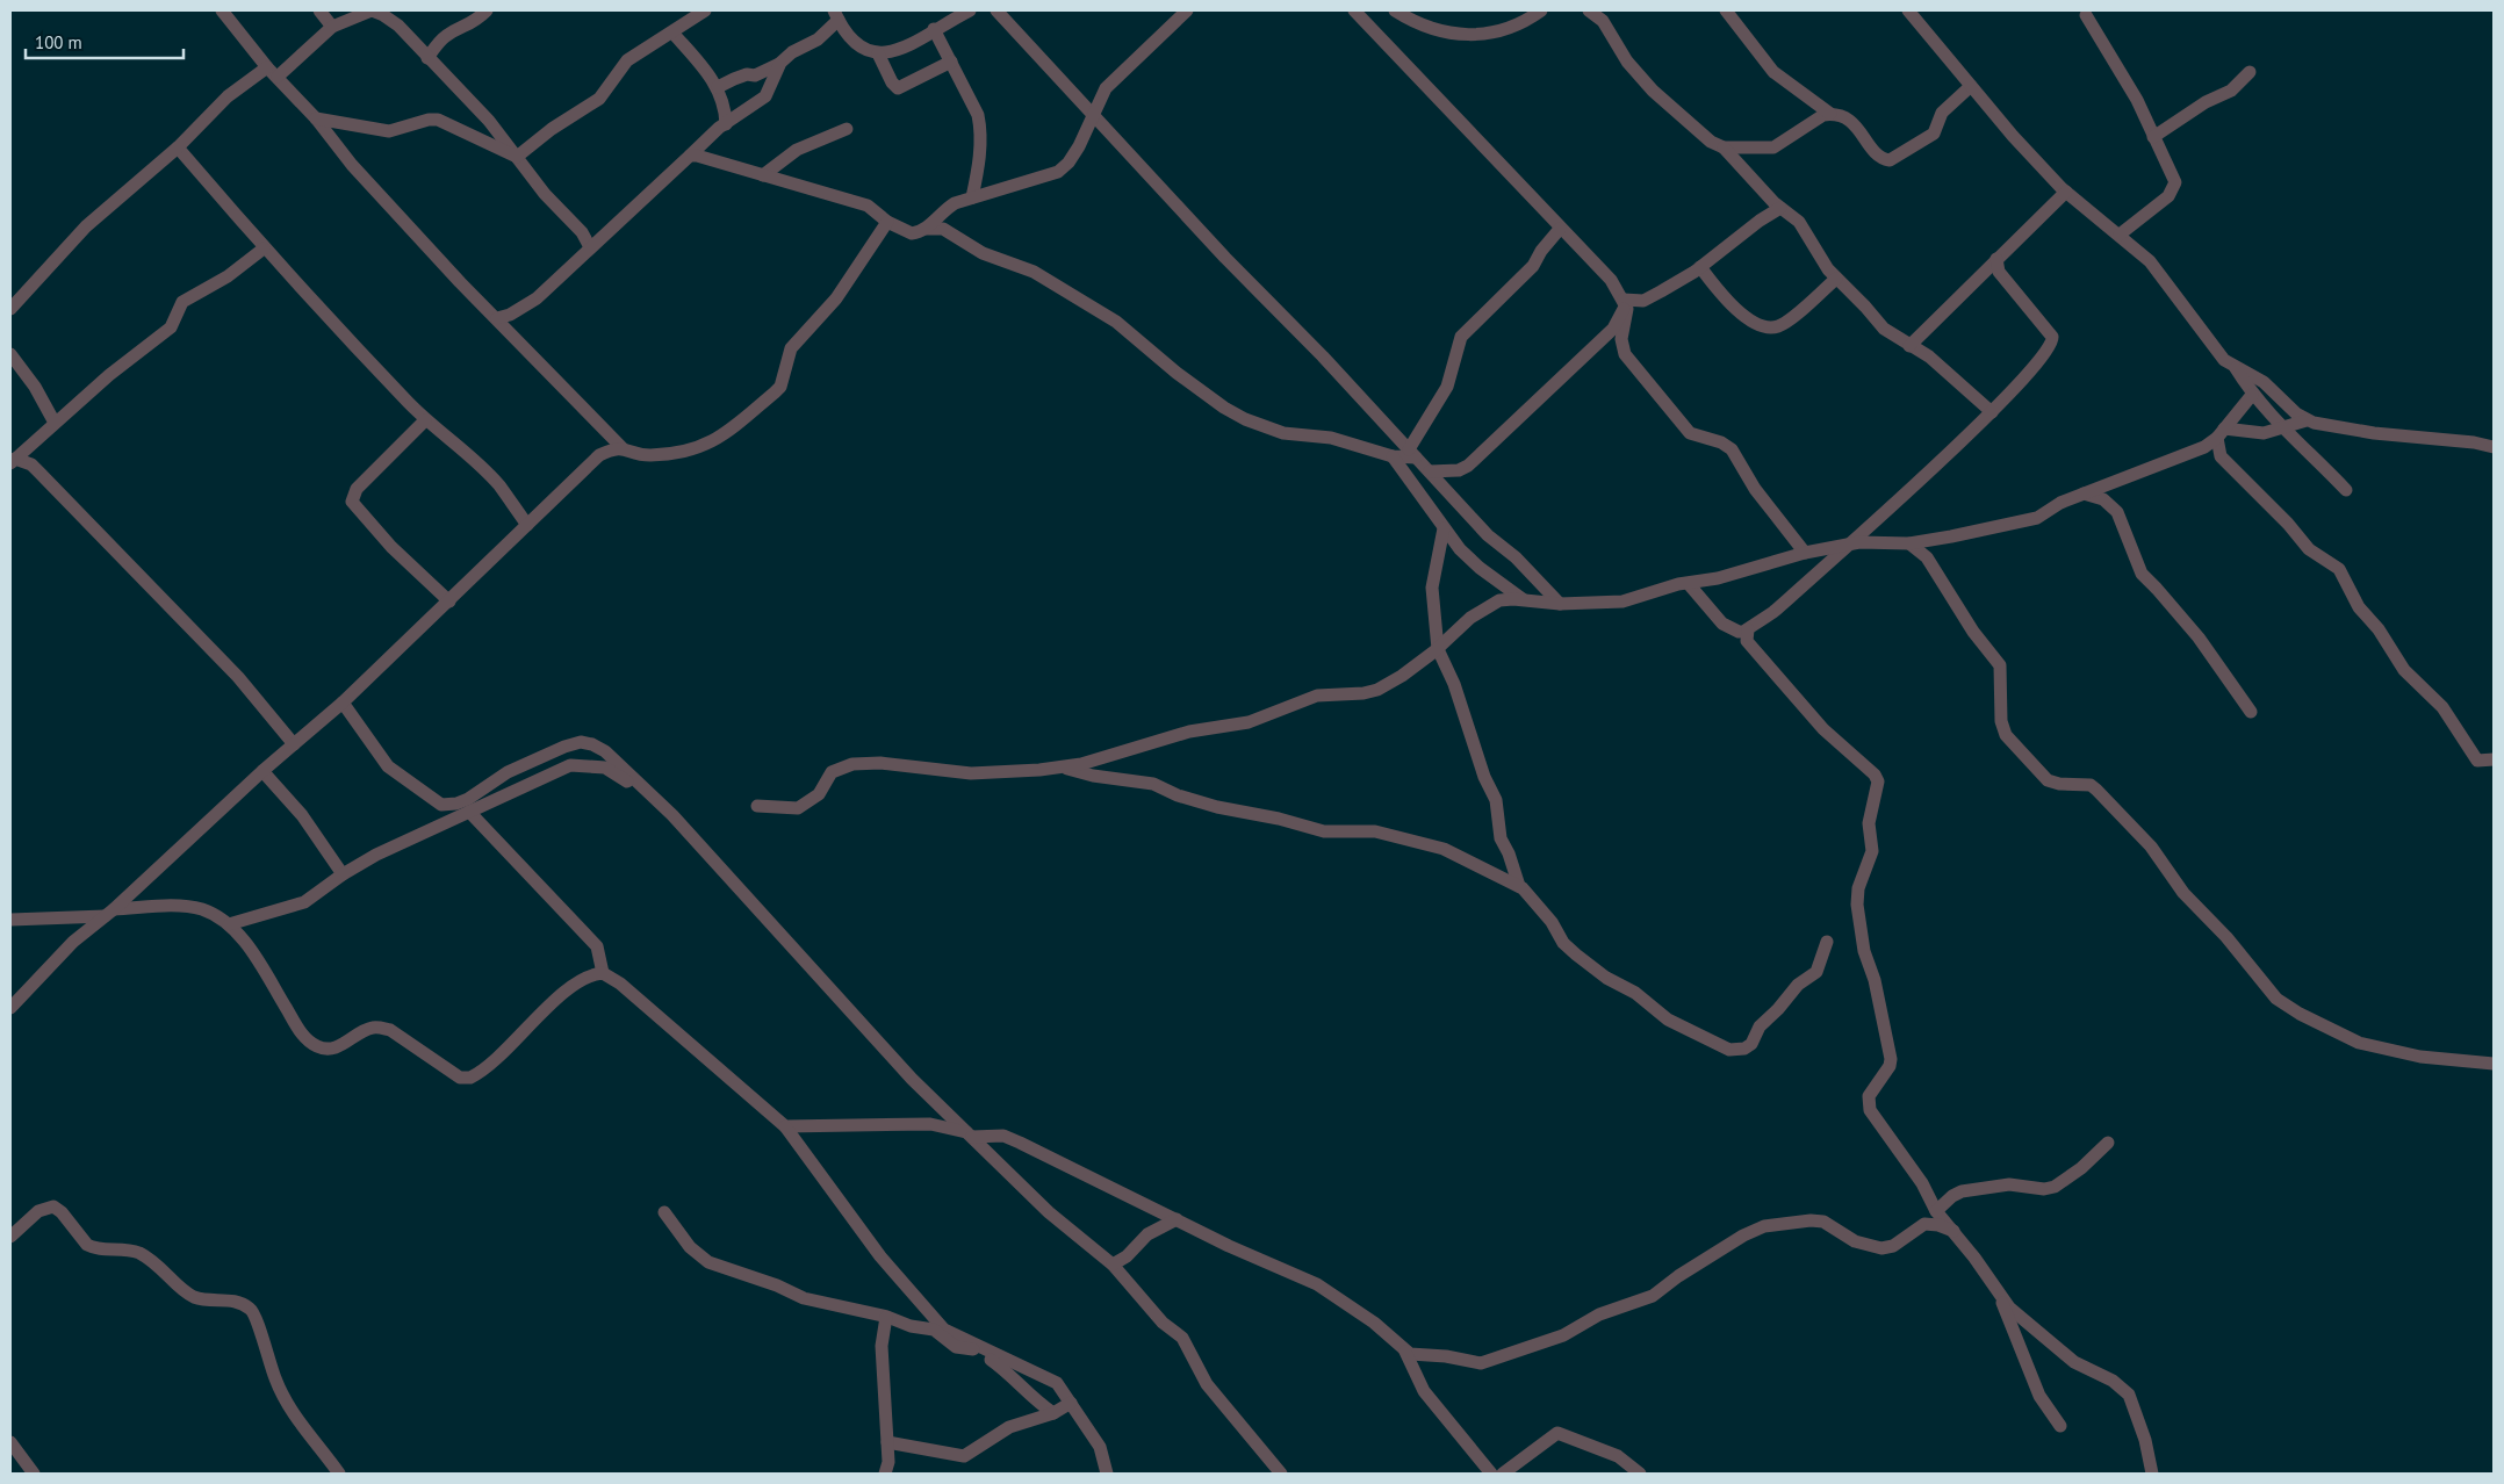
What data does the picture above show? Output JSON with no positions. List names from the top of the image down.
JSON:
{
  "scale_bar": "100 m"
}
